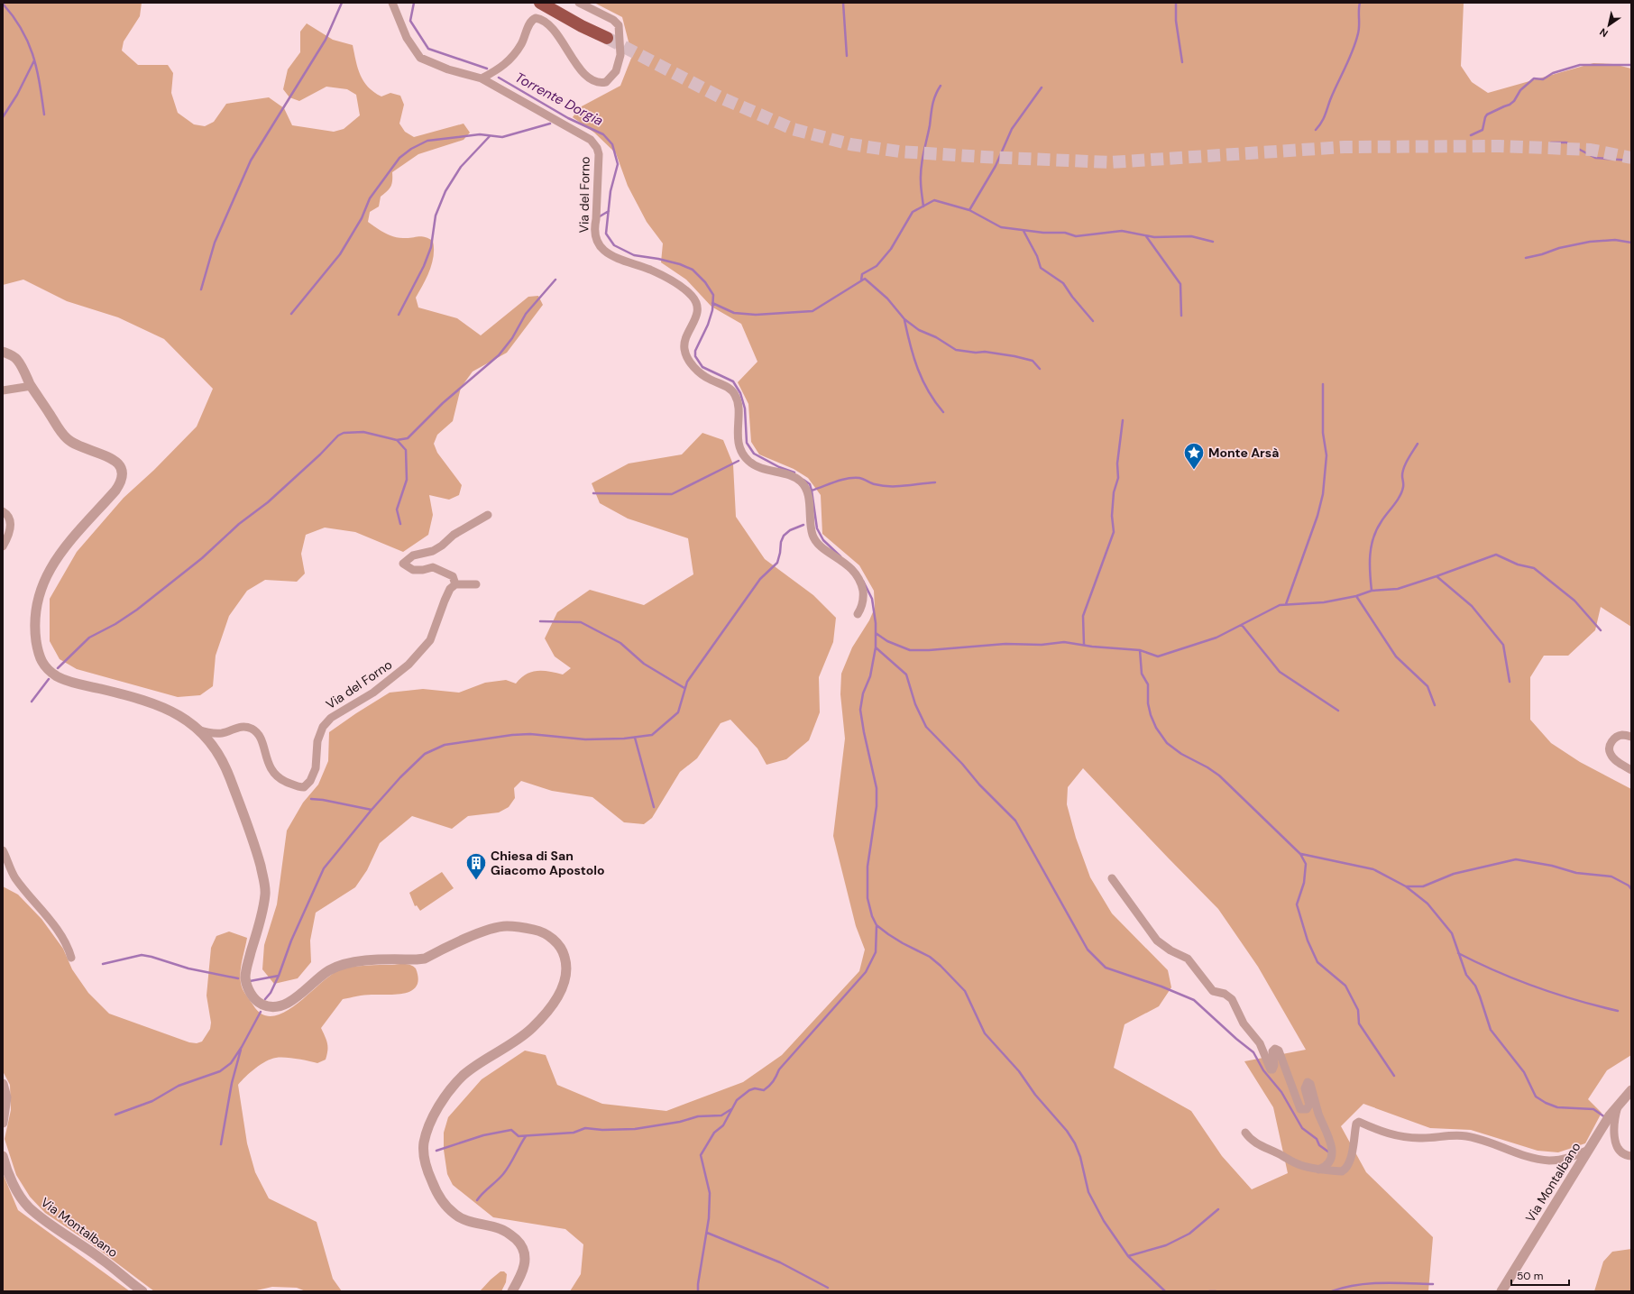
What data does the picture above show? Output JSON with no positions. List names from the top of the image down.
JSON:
{
  "streets": {
    "street": ["Via del Forno", "Via Montalbano"]
  },
  "water": ["Torrente Dorgia"],
  "places": {
    "place": ["Monte Arsà"],
    "building": ["Chiesa di San Giacomo Apostolo"]
  },
  "scale_bar": "50 m",
  "north": "bottom left"
}
